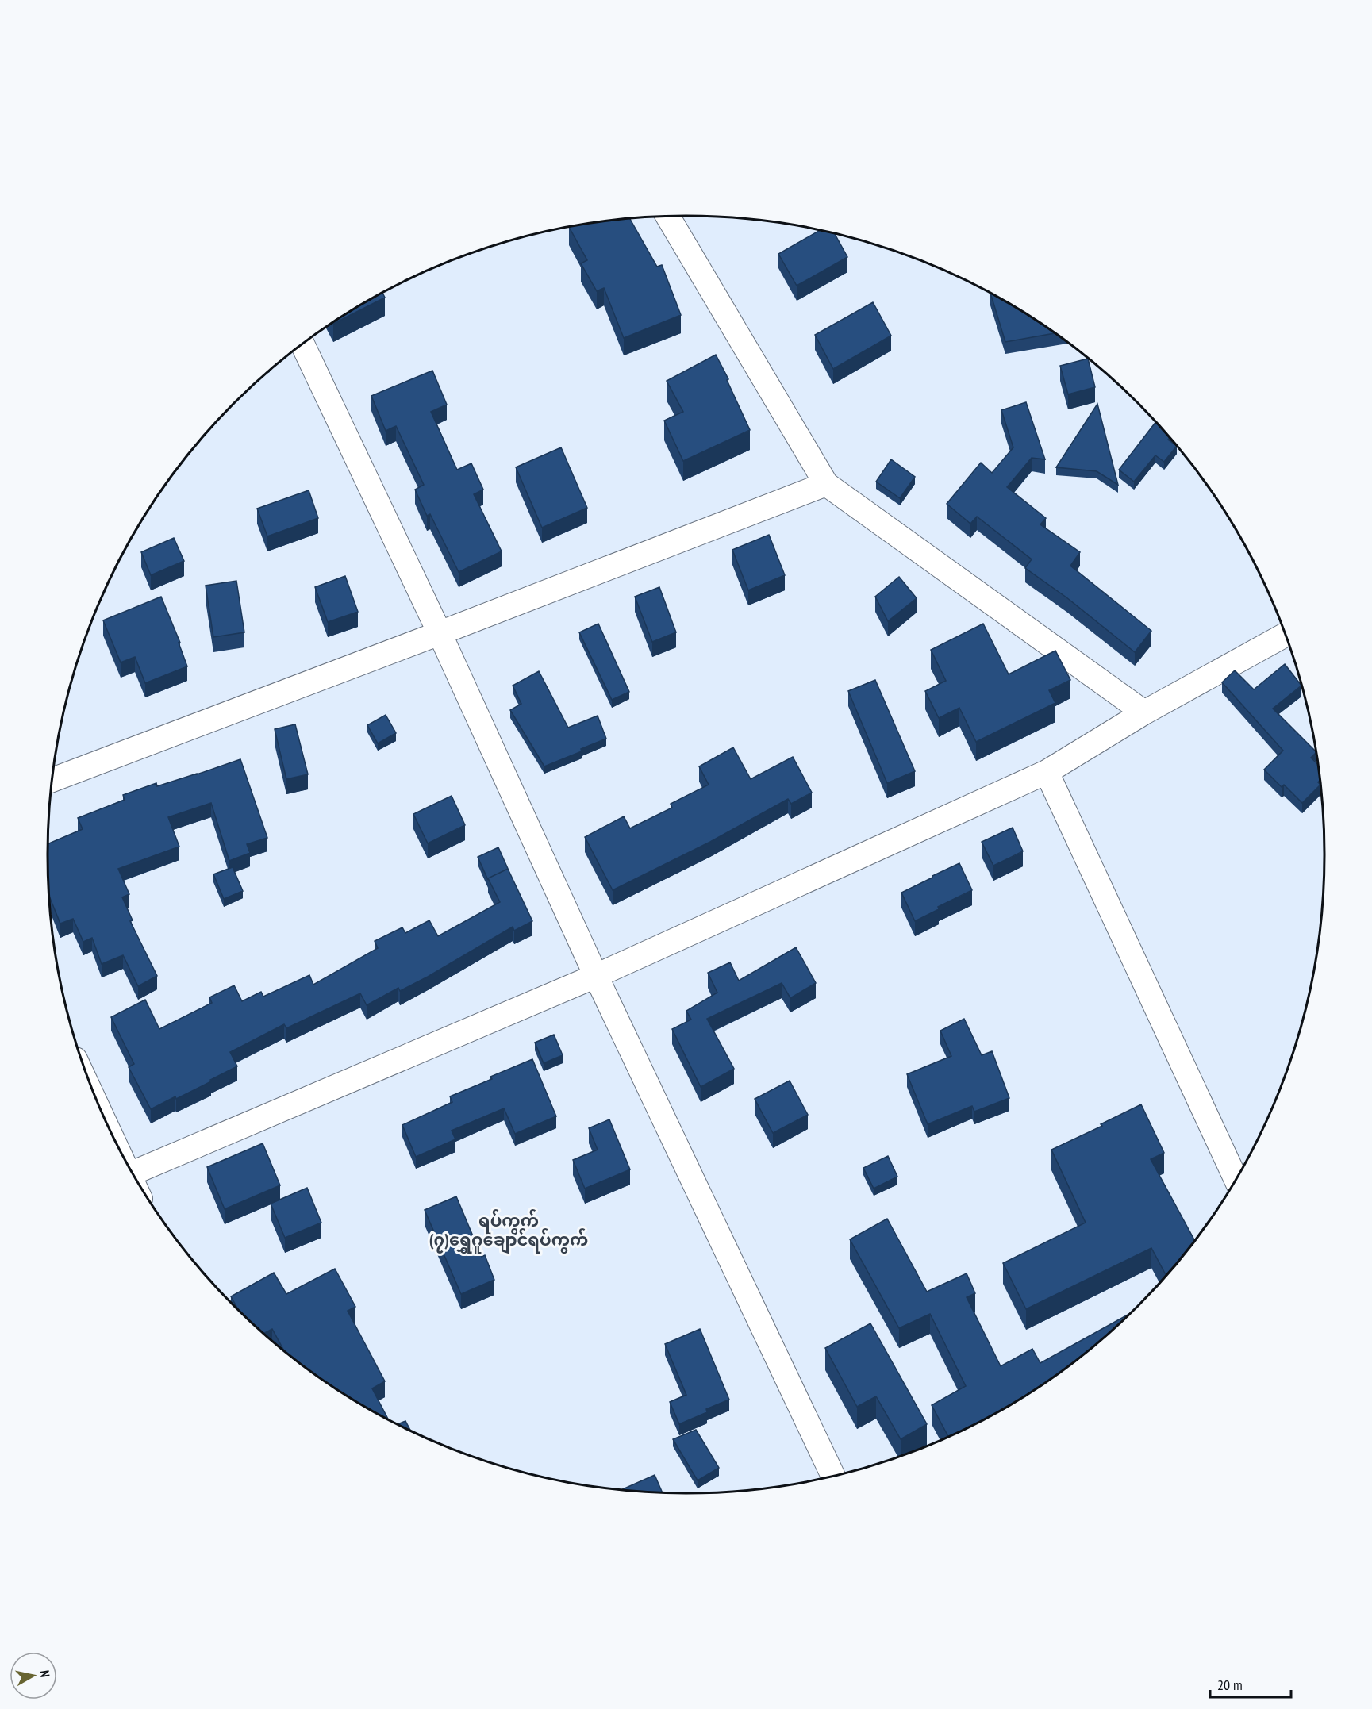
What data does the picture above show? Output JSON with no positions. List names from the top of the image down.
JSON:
{
  "districts": ["ရပ်ကွက် (၇)ရွှေဂူချောင်ရပ်ကွက်"],
  "scale_bar": "20 m",
  "north": "right"
}
